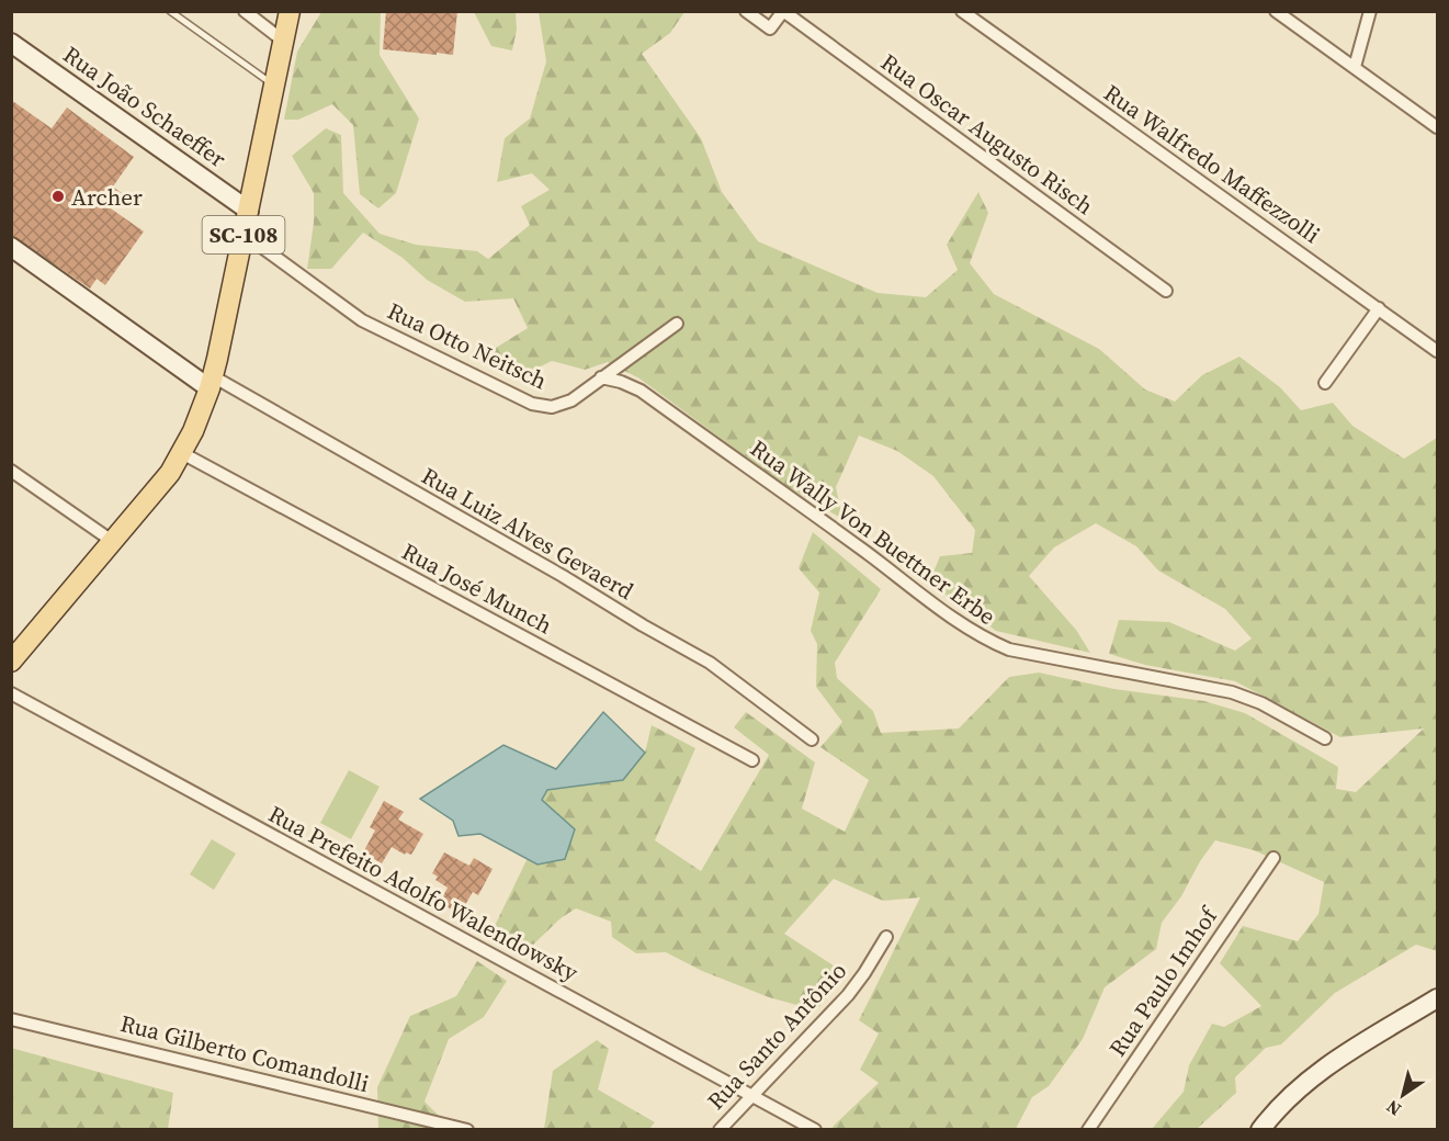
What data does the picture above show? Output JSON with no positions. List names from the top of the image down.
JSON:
{
  "streets": {
    "main road": ["SC-108"],
    "street": [
      "Rua João Schaeffer",
      "Rua Oscar Augusto Risch",
      "Rua Walfredo Maffezzolli",
      "Rua Otto Neitsch",
      "Rua Wally Von Buettner Erbe",
      "Rua Luiz Alves Gevaerd",
      "Rua José Munch",
      "Rua Prefeito Adolfo Walendowsky",
      "Rua Paulo Imhof",
      "Rua Santo Antônio",
      "Rua Gilberto Comandolli"
    ]
  },
  "crossings": [
    ["Rua João Schaeffer", "SC-108"],
    ["SC-108", "Rua Otto Neitsch"],
    ["SC-108", "Rua Luiz Alves Gevaerd"],
    ["SC-108", "Rua José Munch"],
    ["Rua Otto Neitsch", "Rua Wally Von Buettner Erbe"],
    ["Rua Prefeito Adolfo Walendowsky", "Rua Santo Antônio"]
  ],
  "places": ["Archer"],
  "north": "bottom left"
}
